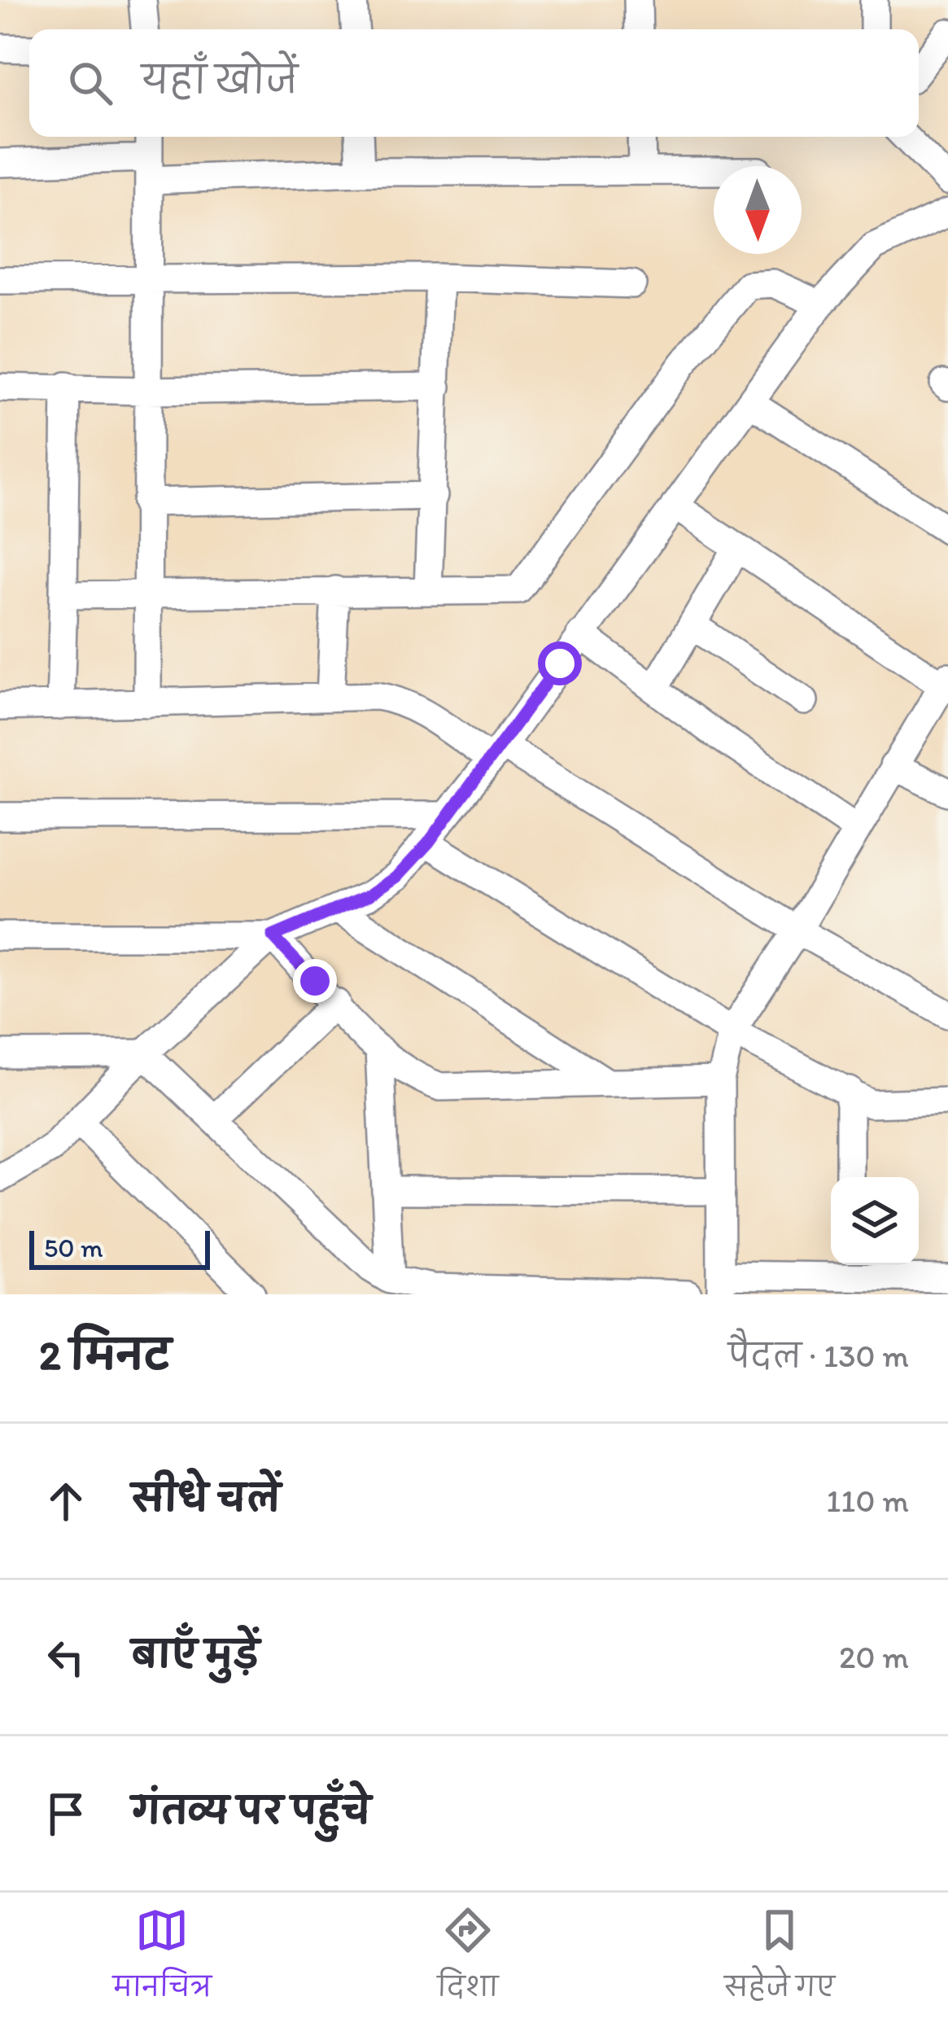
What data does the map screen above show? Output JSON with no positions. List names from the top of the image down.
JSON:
{
  "scale_bar": "50 m",
  "north": "bottom",
  "page": {
    "search": "यहाँ खोजें",
    "scale": "50 m",
    "heading": ["2 मिनट", "पैदल · 130 m"],
    "list": [
      ["सीधे चलें", "110 m"],
      ["बाएँ मुड़ें", "20 m"],
      "गंतव्य पर पहुँचे"
    ],
    "nav": ["मानचित्र", "दिशा", "सहेजे गए"]
  }
}
